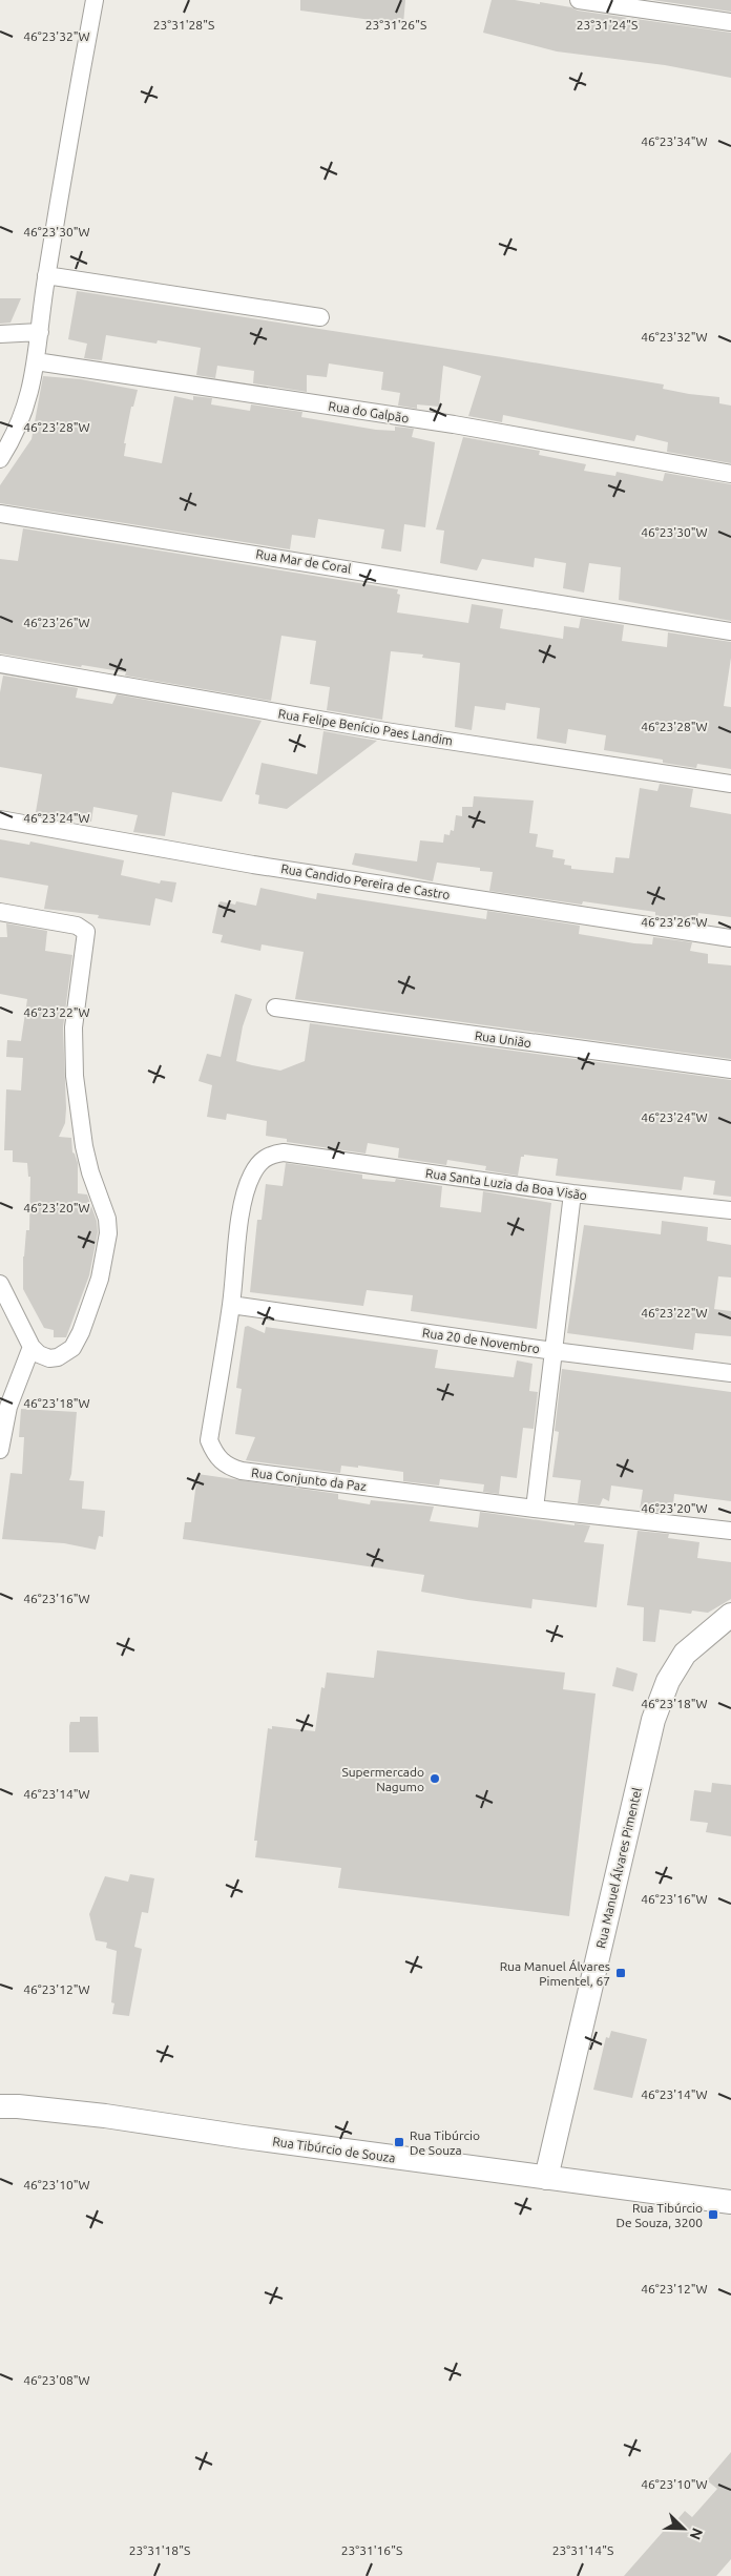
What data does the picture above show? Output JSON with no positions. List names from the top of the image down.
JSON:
{
  "streets": {
    "main road": ["Rua Manuel Álvares Pimentel", "Rua Tibúrcio de Souza"],
    "street": [
      "Rua do Galpão",
      "Rua Mar de Coral",
      "Rua Felipe Benício Paes Landim",
      "Rua Candido Pereira de Castro",
      "Rua União",
      "Rua Santa Luzia da Boa Visão",
      "Rua 20 de Novembro",
      "Rua Conjunto da Paz"
    ]
  },
  "crossings": [
    ["Rua Santa Luzia da Boa Visão", "Rua Conjunto da Paz"],
    ["Rua 20 de Novembro", "Rua Conjunto da Paz"],
    ["Rua Manuel Álvares Pimentel", "Rua Tibúrcio de Souza"]
  ],
  "places": {
    "other": ["Supermercado Nagumo"],
    "transit": ["Rua Manuel Álvares Pimentel, 67", "Rua Tibúrcio De Souza", "Rua Tibúrcio De Souza, 3200"]
  },
  "north": "bottom right",
  "coordinates": [
    "23°31'28\"S",
    "23°31'26\"S",
    "23°31'24\"S",
    "46°23'32\"W",
    "46°23'34\"W",
    "46°23'30\"W",
    "46°23'28\"W",
    "46°23'26\"W",
    "46°23'24\"W",
    "46°23'22\"W",
    "46°23'20\"W",
    "46°23'18\"W",
    "46°23'16\"W",
    "46°23'14\"W",
    "46°23'12\"W",
    "46°23'10\"W",
    "46°23'08\"W",
    "23°31'18\"S",
    "23°31'16\"S",
    "23°31'14\"S"
  ]
}
